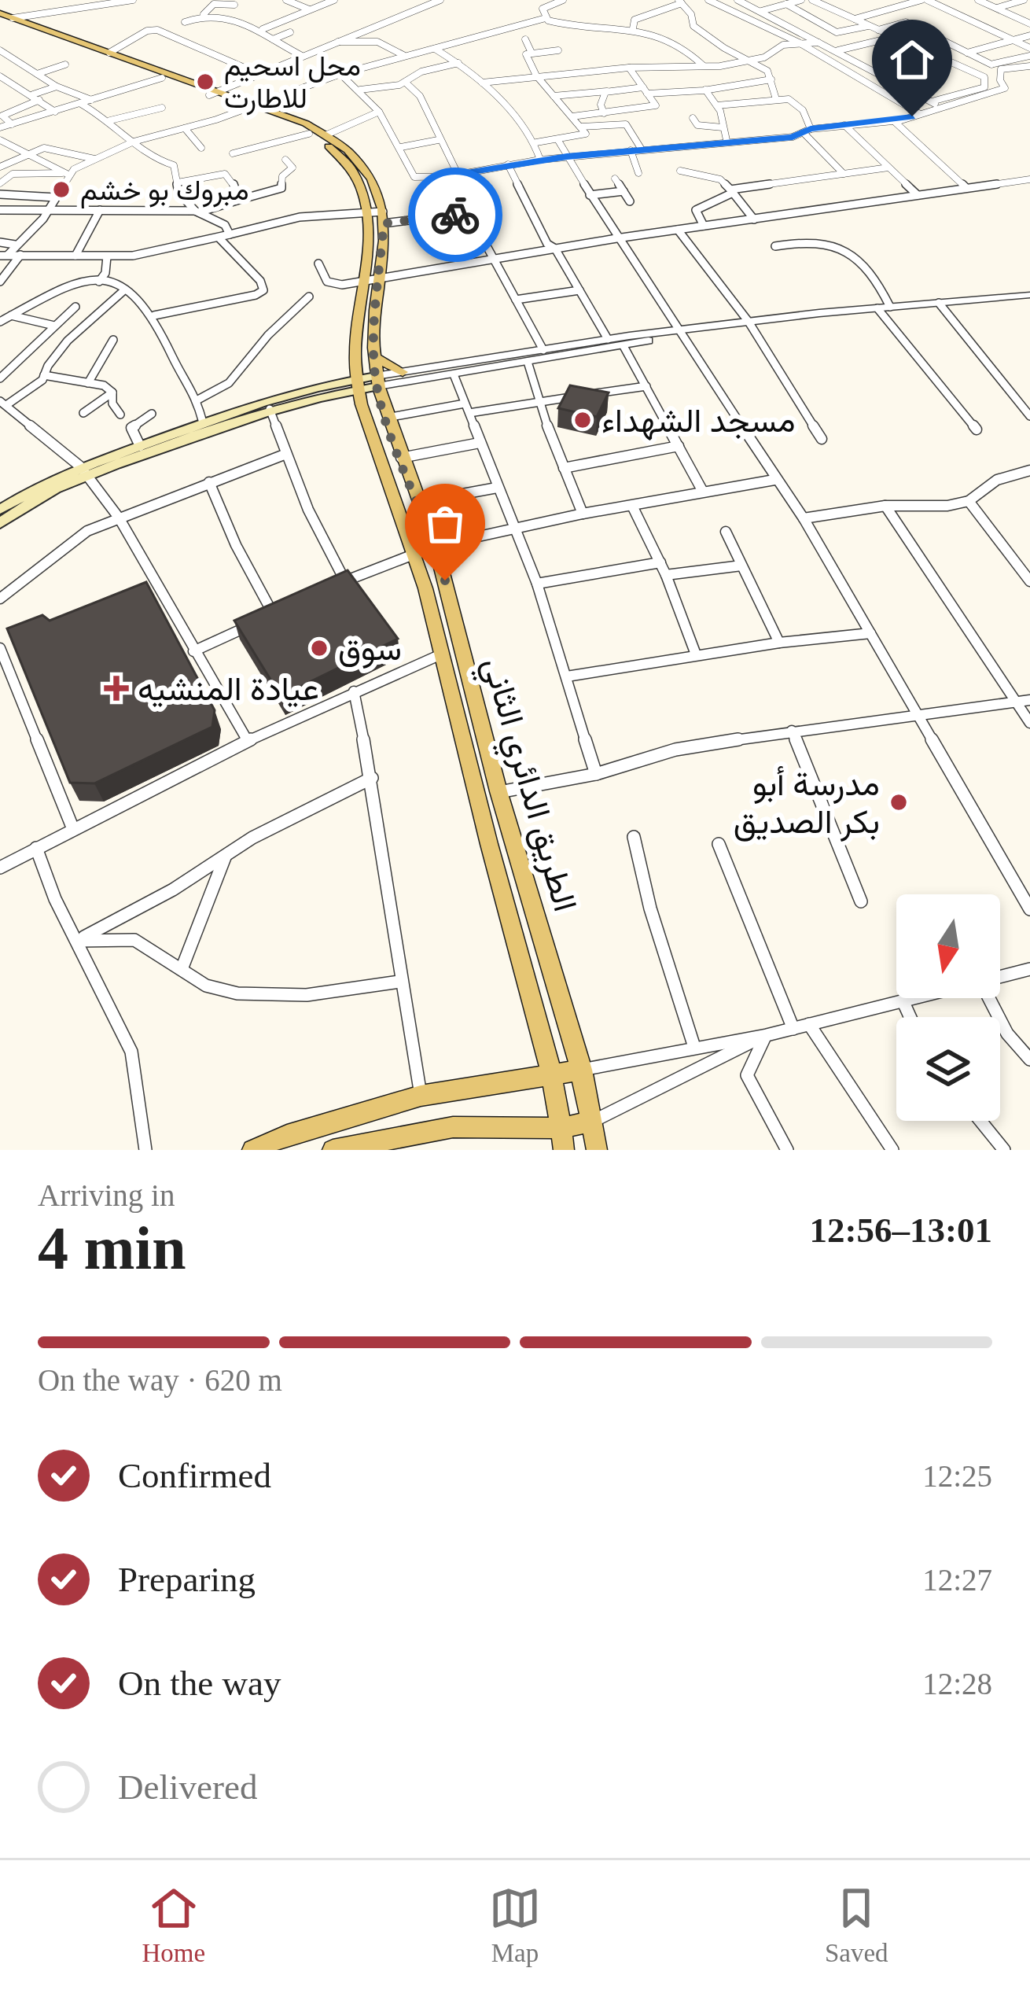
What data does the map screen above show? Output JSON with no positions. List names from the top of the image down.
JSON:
{
  "streets": {
    "main road": ["الطريق الدائري الثاني"]
  },
  "places": {
    "other": [
      "محل اسحيم للاطارت",
      "مبروك بو خشم",
      "مسجد الشهداء",
      "سوق",
      "مدرسة أبو بكر الصديق"
    ],
    "health": ["عيادة المنشيه"]
  },
  "north": "bottom",
  "page": {
    "heading": ["4 min", "Arriving in", "12:56–13:01"],
    "bar": "On the way · 620 m",
    "list": [
      ["Confirmed", "12:25"],
      ["Preparing", "12:27"],
      ["On the way", "12:28"],
      "Delivered"
    ],
    "tabs": ["Home", "Map", "Saved"]
  }
}
